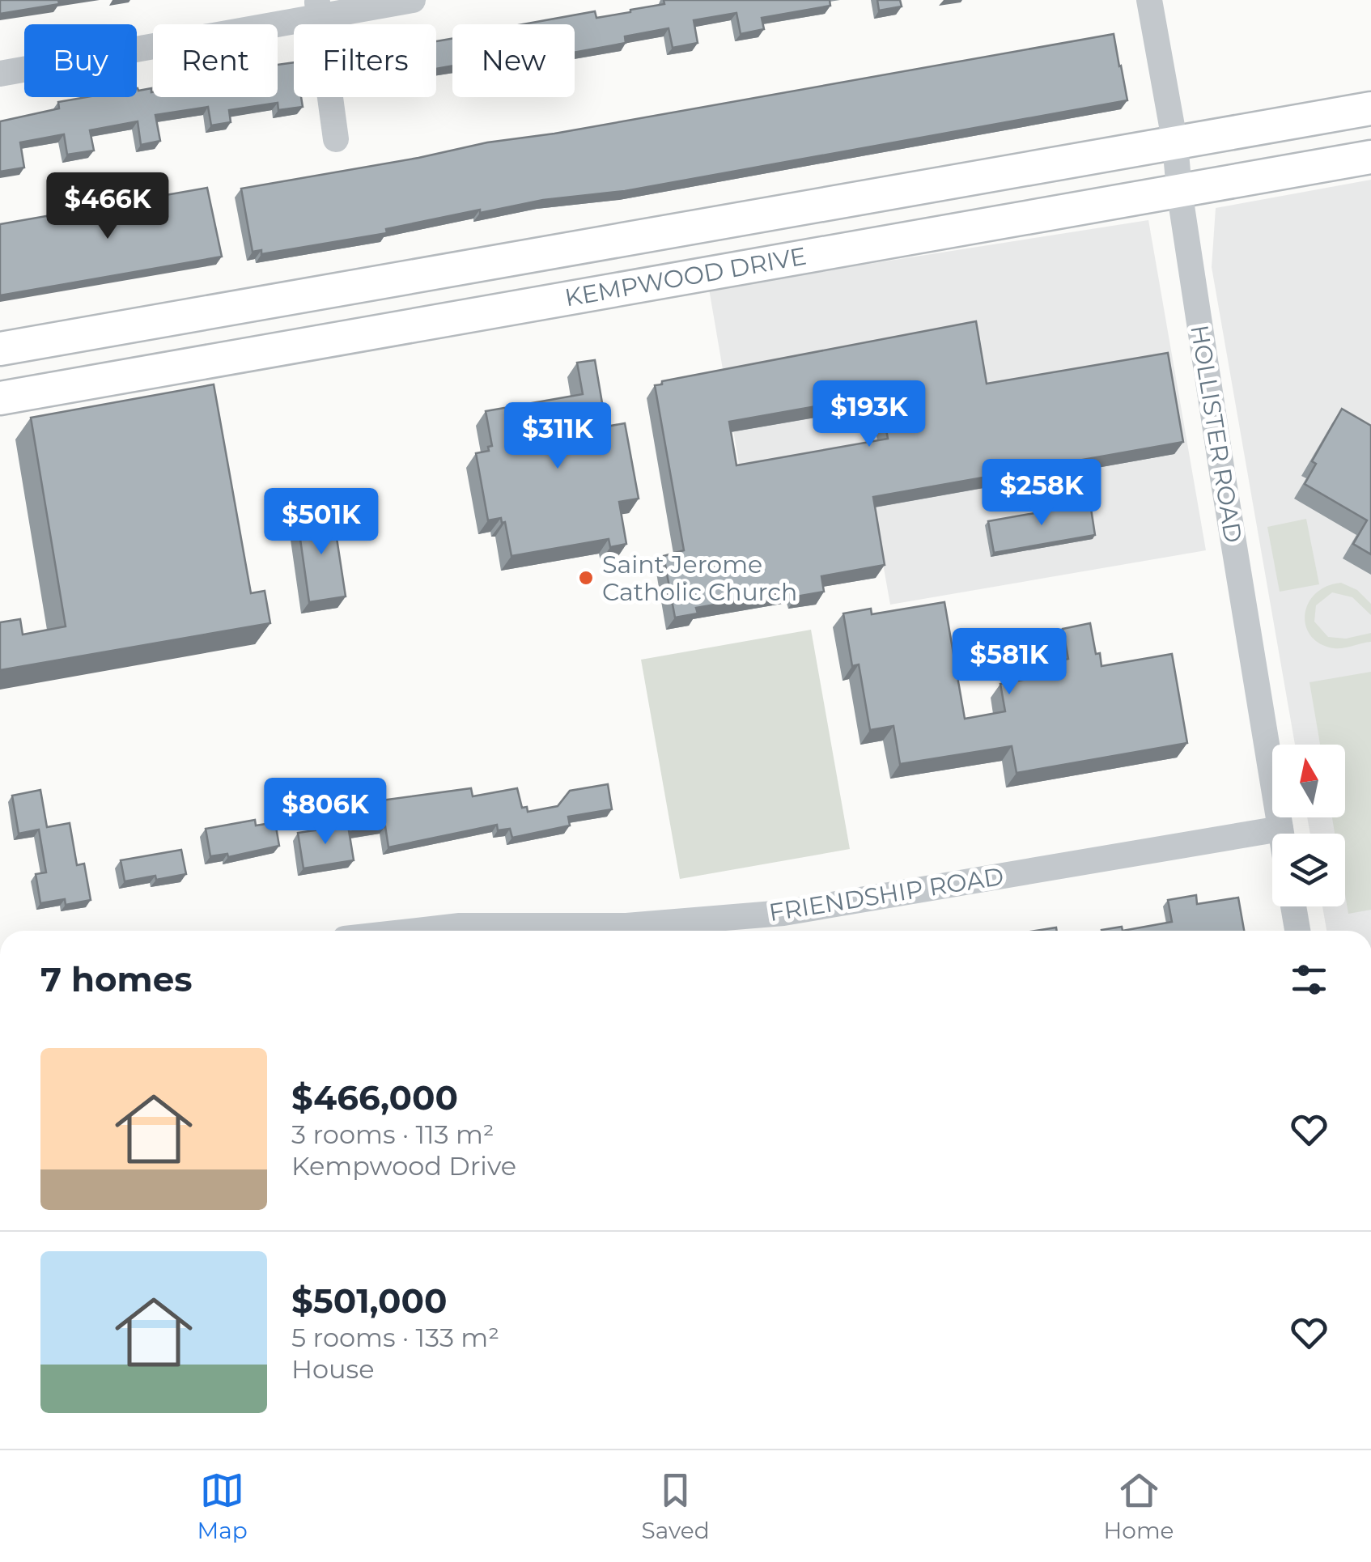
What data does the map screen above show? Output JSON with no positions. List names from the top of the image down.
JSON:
{
  "streets": {
    "main road": ["KEMPWOOD DRIVE"],
    "street": ["HOLLISTER ROAD", "FRIENDSHIP ROAD"]
  },
  "crossings": [
    ["KEMPWOOD DRIVE", "HOLLISTER ROAD"],
    ["HOLLISTER ROAD", "FRIENDSHIP ROAD"]
  ],
  "places": ["Saint Jerome Catholic Church"],
  "north": "top",
  "page": {
    "chip": [
      "Buy",
      "Rent",
      "Filters",
      "New"
    ],
    "price": [
      "$466K",
      "$193K",
      "$311K",
      "$258K",
      "$501K",
      "$581K",
      "$806K"
    ],
    "heading": "7 homes",
    "list": [
      {
        "name": "$466,000",
        "note": "3 rooms · 113 m² · Kempwood Drive"
      },
      {
        "name": "$501,000",
        "note": "5 rooms · 133 m² · House"
      }
    ],
    "tabs": ["Map", "Saved", "Home"]
  }
}
